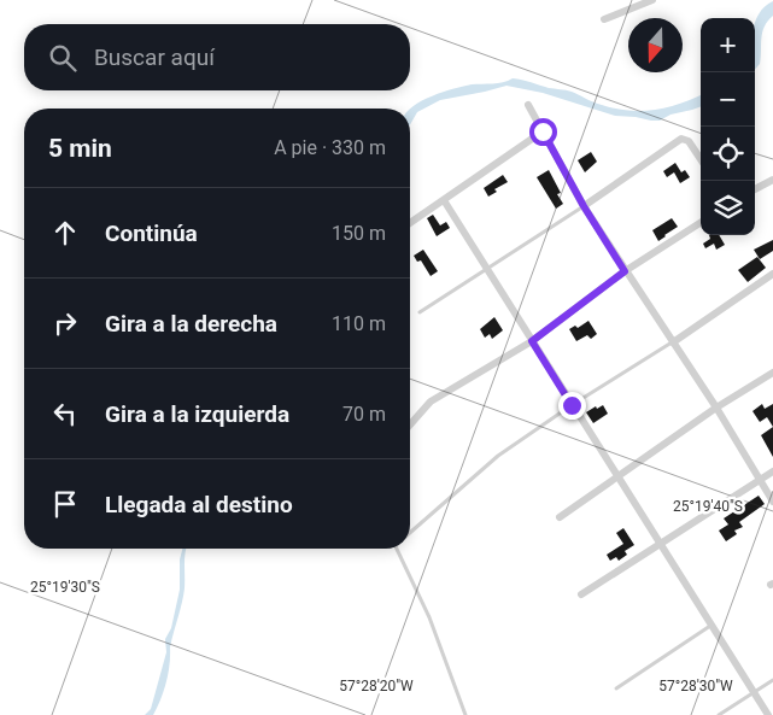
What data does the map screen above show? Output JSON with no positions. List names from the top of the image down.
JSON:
{
  "north": "bottom",
  "page": {
    "map_buttons": ["+", "−"],
    "search": "Buscar aquí",
    "heading": ["5 min", "A pie · 330 m"],
    "list": [
      ["Continúa", "150 m"],
      ["Gira a la derecha", "110 m"],
      ["Gira a la izquierda", "70 m"],
      "Llegada al destino"
    ]
  },
  "coordinates": [
    "25°19'40\"S",
    "25°19'30\"S",
    "57°28'20\"W",
    "57°28'30\"W"
  ]
}
